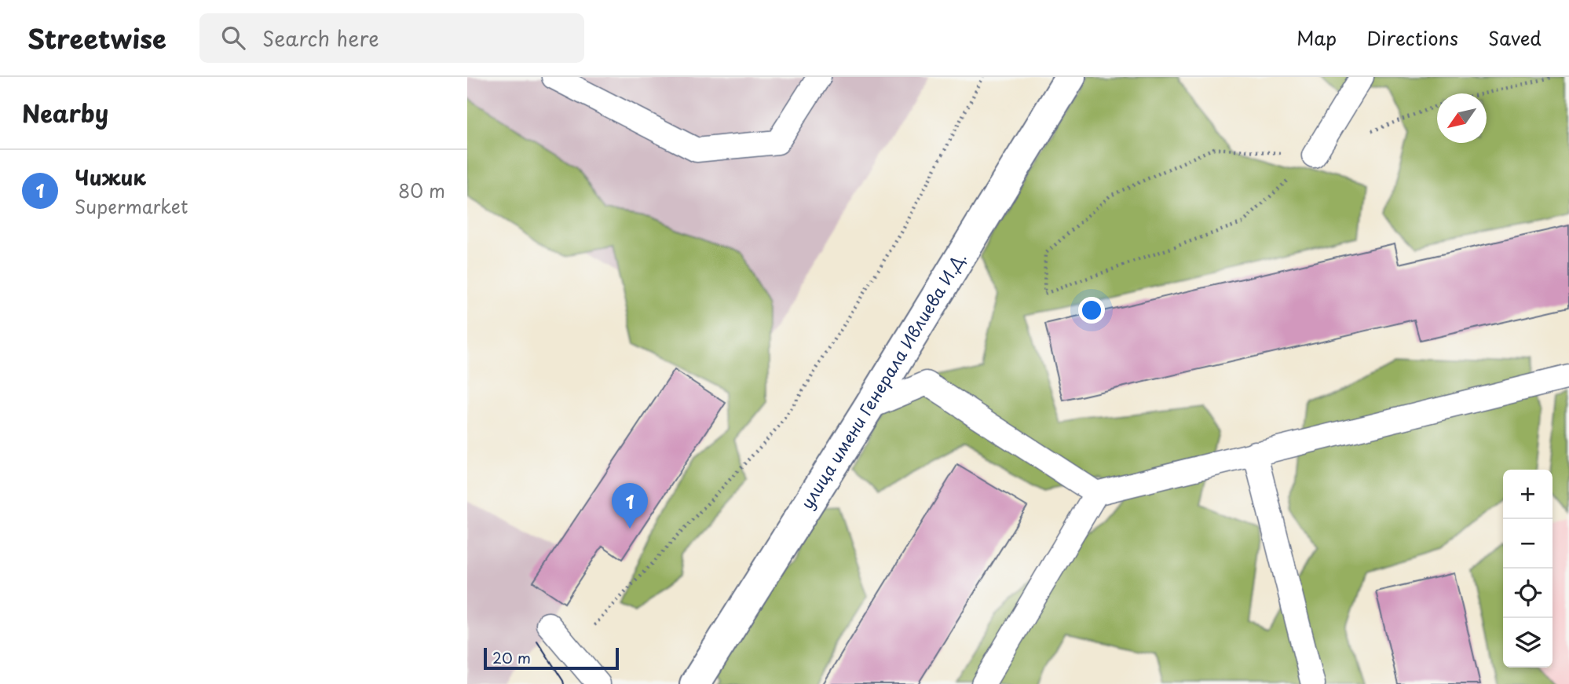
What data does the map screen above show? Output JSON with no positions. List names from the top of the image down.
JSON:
{
  "streets": {
    "street": ["улица имени Генерала Ивлиева И.Д."]
  },
  "scale_bar": "20 m",
  "north": "bottom left",
  "page": {
    "header": "Streetwise",
    "search": "Search here",
    "nav": ["Map", "Directions", "Saved"],
    "heading": "Nearby",
    "list": [
      {
        "mark": "1",
        "name": "Чижик",
        "note": "Supermarket",
        "value": "80 m"
      }
    ],
    "map_buttons": ["+", "−"],
    "pins": "1",
    "scale": "20 m"
  }
}
